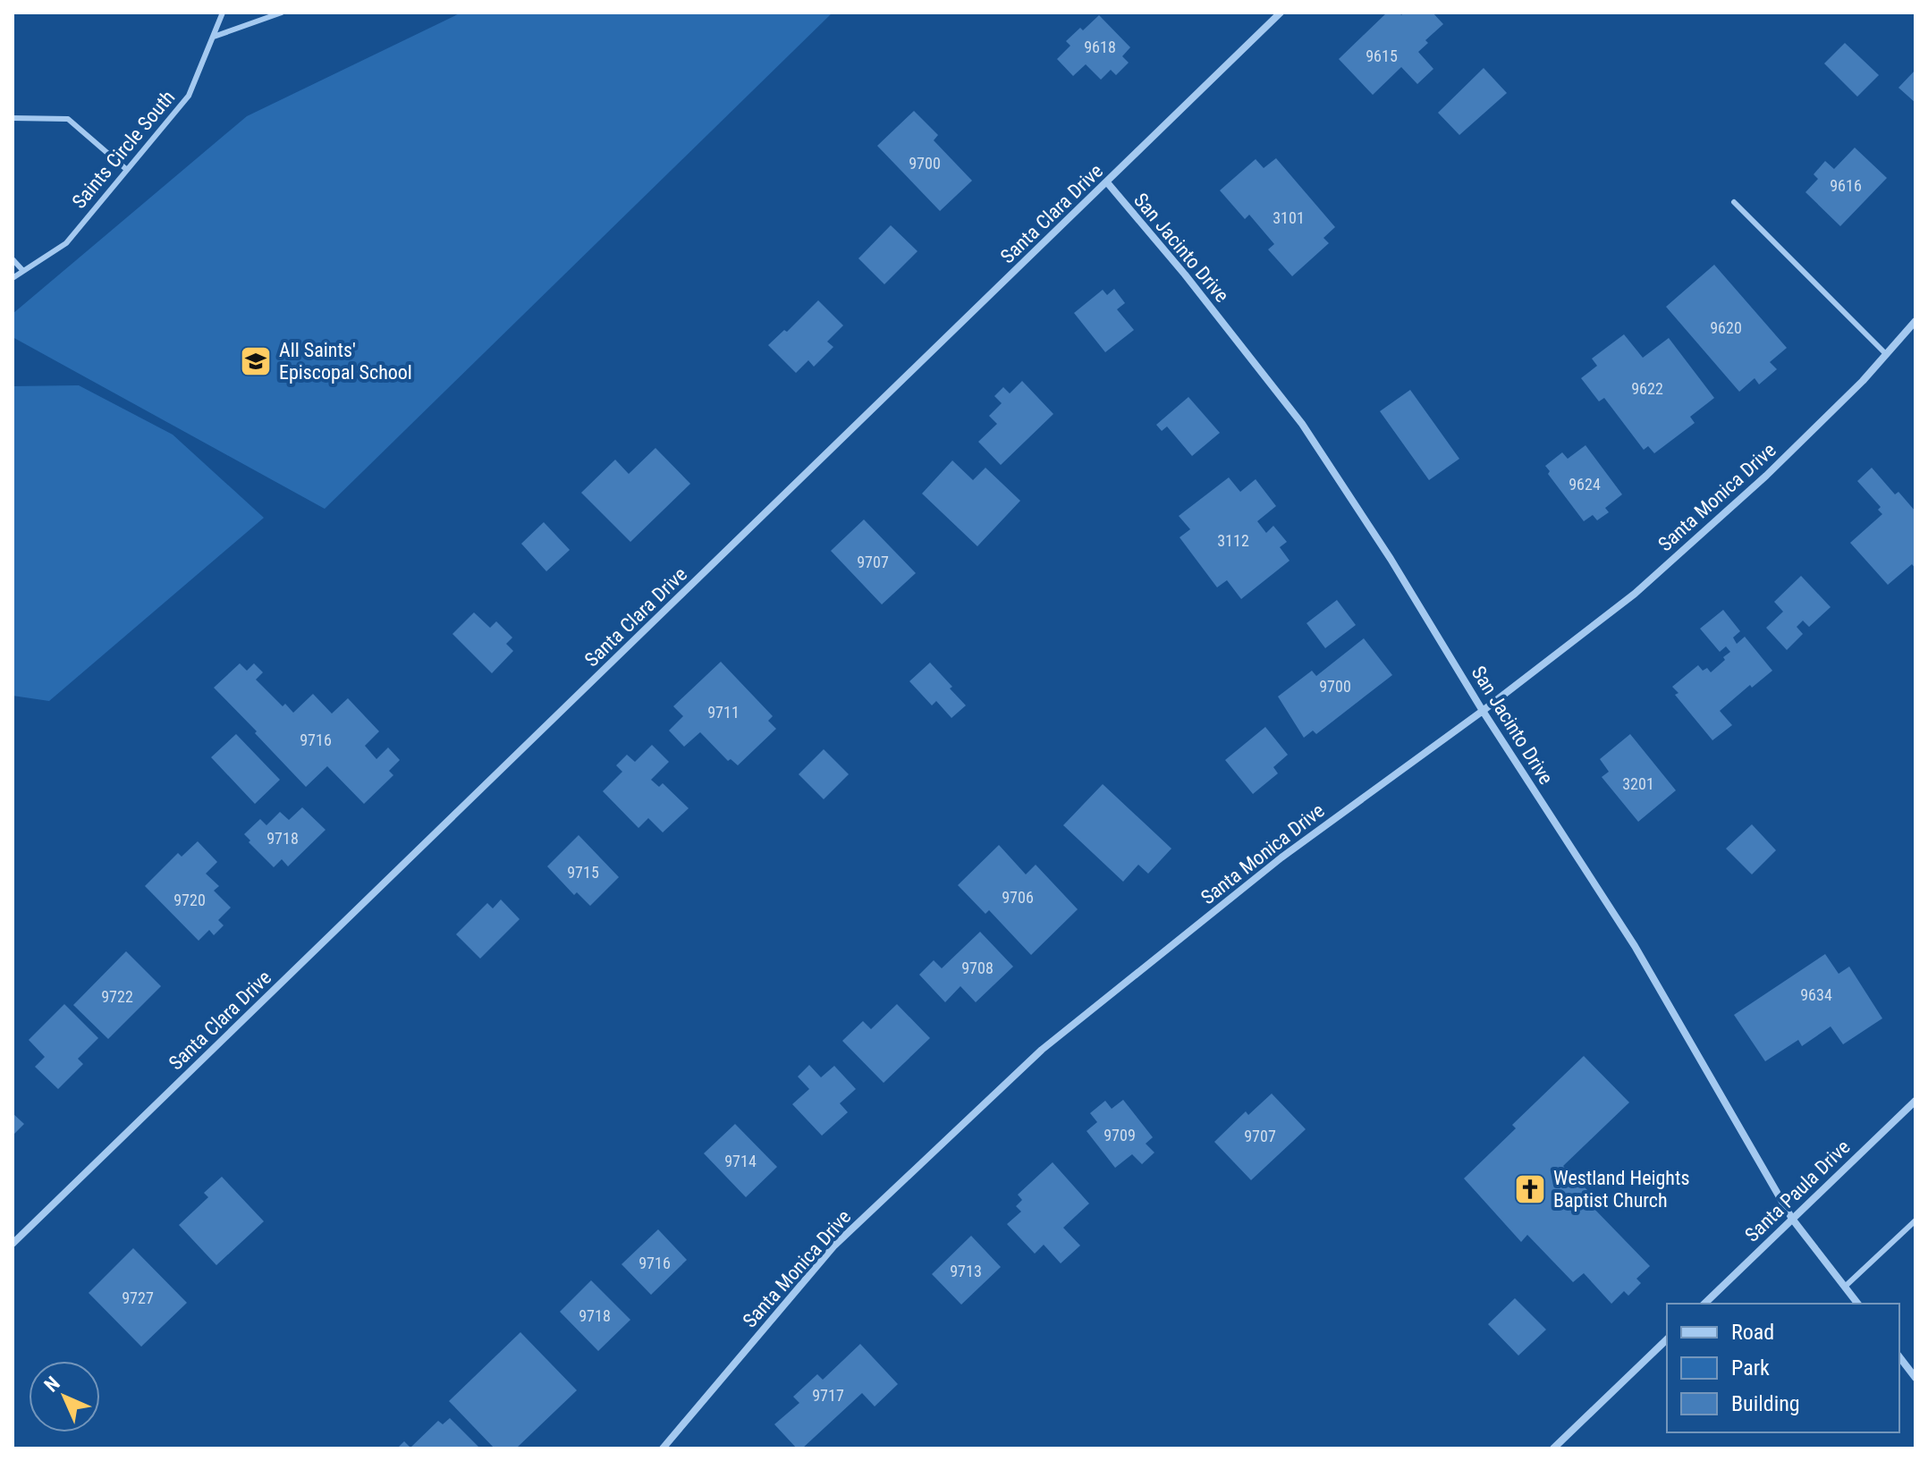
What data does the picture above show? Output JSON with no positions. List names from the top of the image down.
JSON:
{
  "streets": {
    "street": [
      "Santa Clara Drive",
      "San Jacinto Drive",
      "Santa Monica Drive",
      "Santa Paula Drive"
    ],
    "lane": ["Saints Circle South"]
  },
  "crossings": [
    ["Santa Clara Drive", "San Jacinto Drive"],
    ["San Jacinto Drive", "Santa Monica Drive"],
    ["San Jacinto Drive", "Santa Paula Drive"]
  ],
  "places": {
    "school or university": ["All Saints' Episcopal School"],
    "church": ["Westland Heights Baptist Church"]
  },
  "house_numbers": [
    "9618",
    "9615",
    "9700",
    "9616",
    "3101",
    "9620",
    "9622",
    "9624",
    "3112",
    "9707",
    "9700",
    "9711",
    "9716",
    "3201",
    "9718",
    "9715",
    "9706",
    "9720",
    "9708",
    "9634",
    "9722",
    "9709",
    "9707",
    "9714",
    "9716",
    "9713",
    "9727",
    "9718",
    "9717"
  ],
  "legend": ["Road", "Park", "Building"],
  "north": "top left"
}
